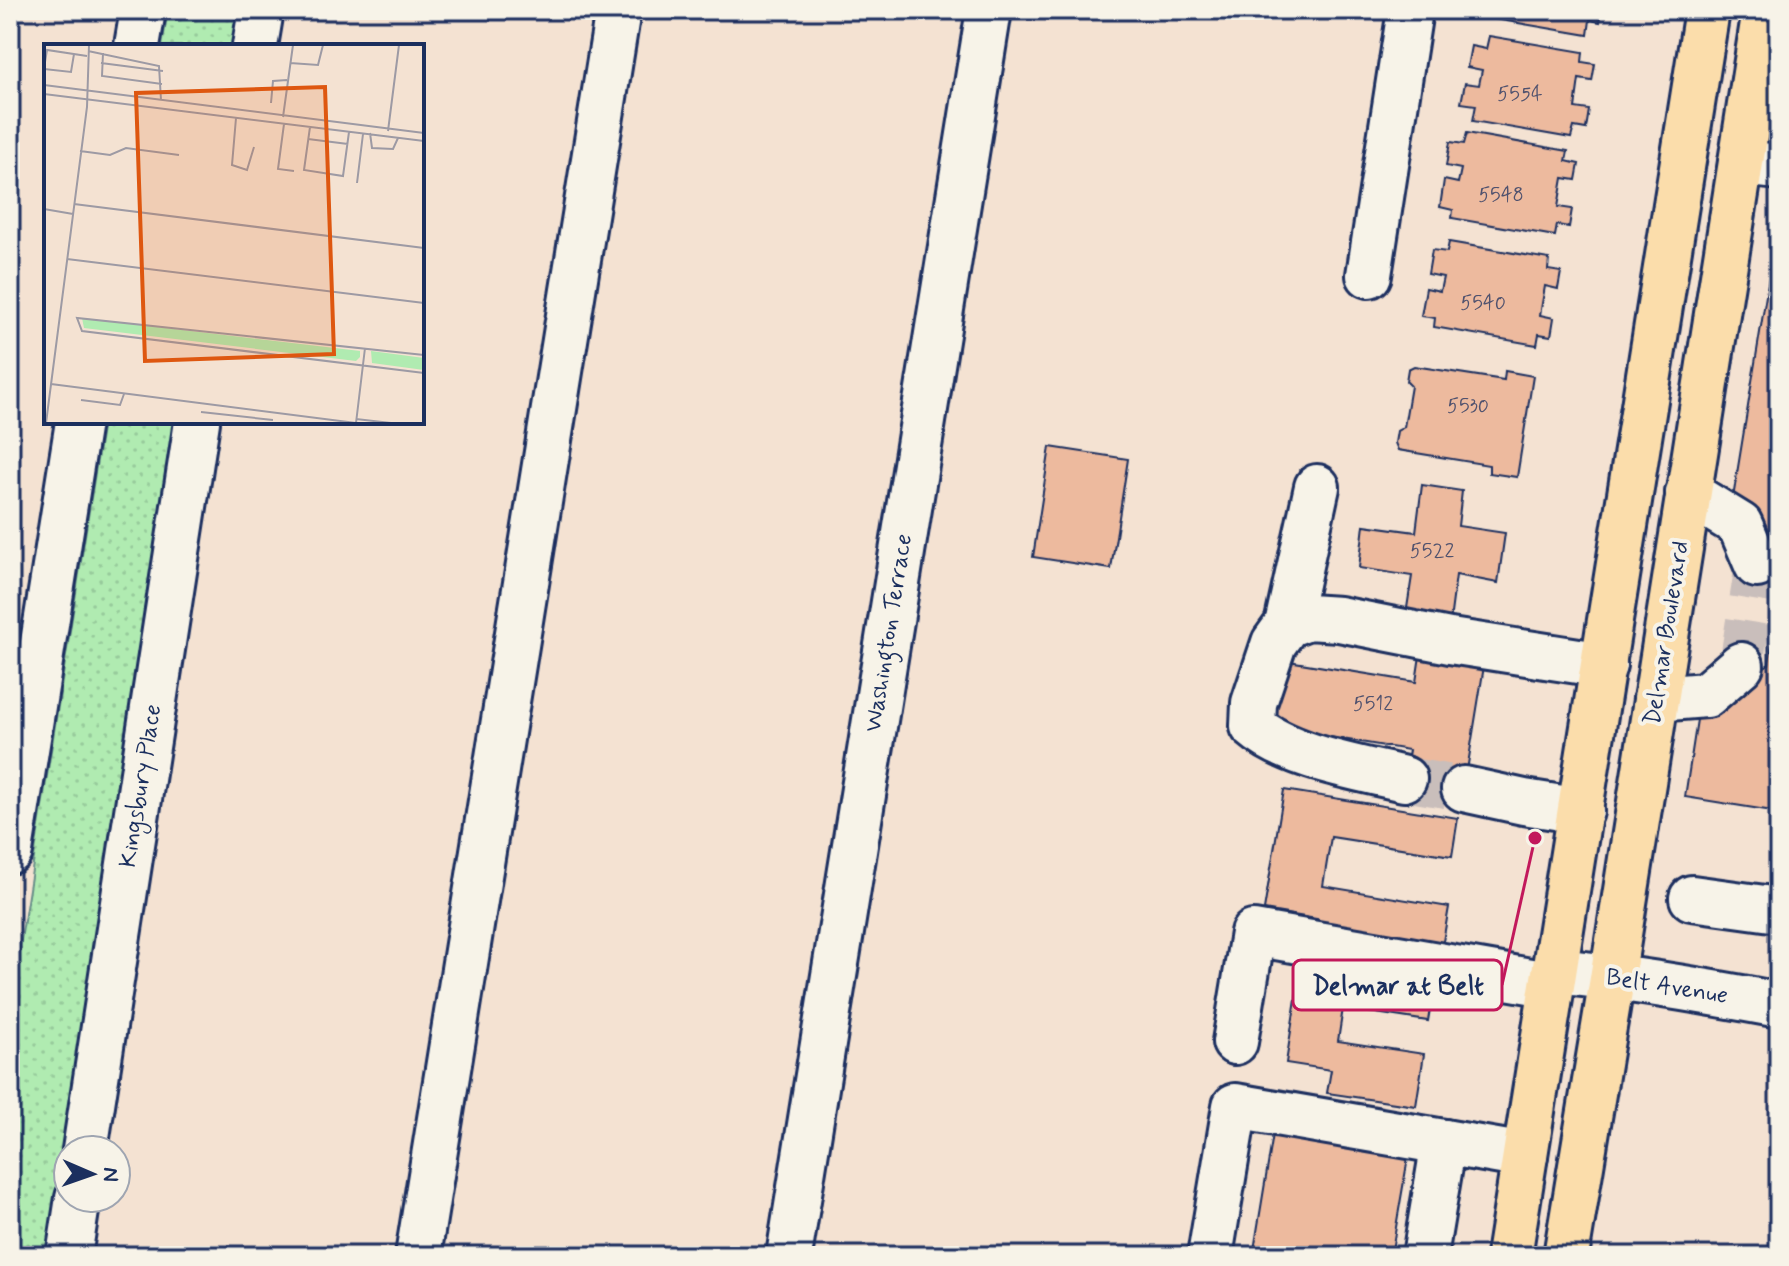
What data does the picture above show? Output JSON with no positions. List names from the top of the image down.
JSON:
{
  "streets": {
    "main road": ["Delmar Boulevard"],
    "street": ["Washington Terrace", "Kingsbury Place", "Belt Avenue"]
  },
  "crossings": [
    ["Delmar Boulevard", "Belt Avenue"]
  ],
  "places": ["Delmar at Belt"],
  "house_numbers": [
    "5554",
    "5548",
    "5540",
    "5530",
    "5522",
    "5512"
  ],
  "north": "right"
}
